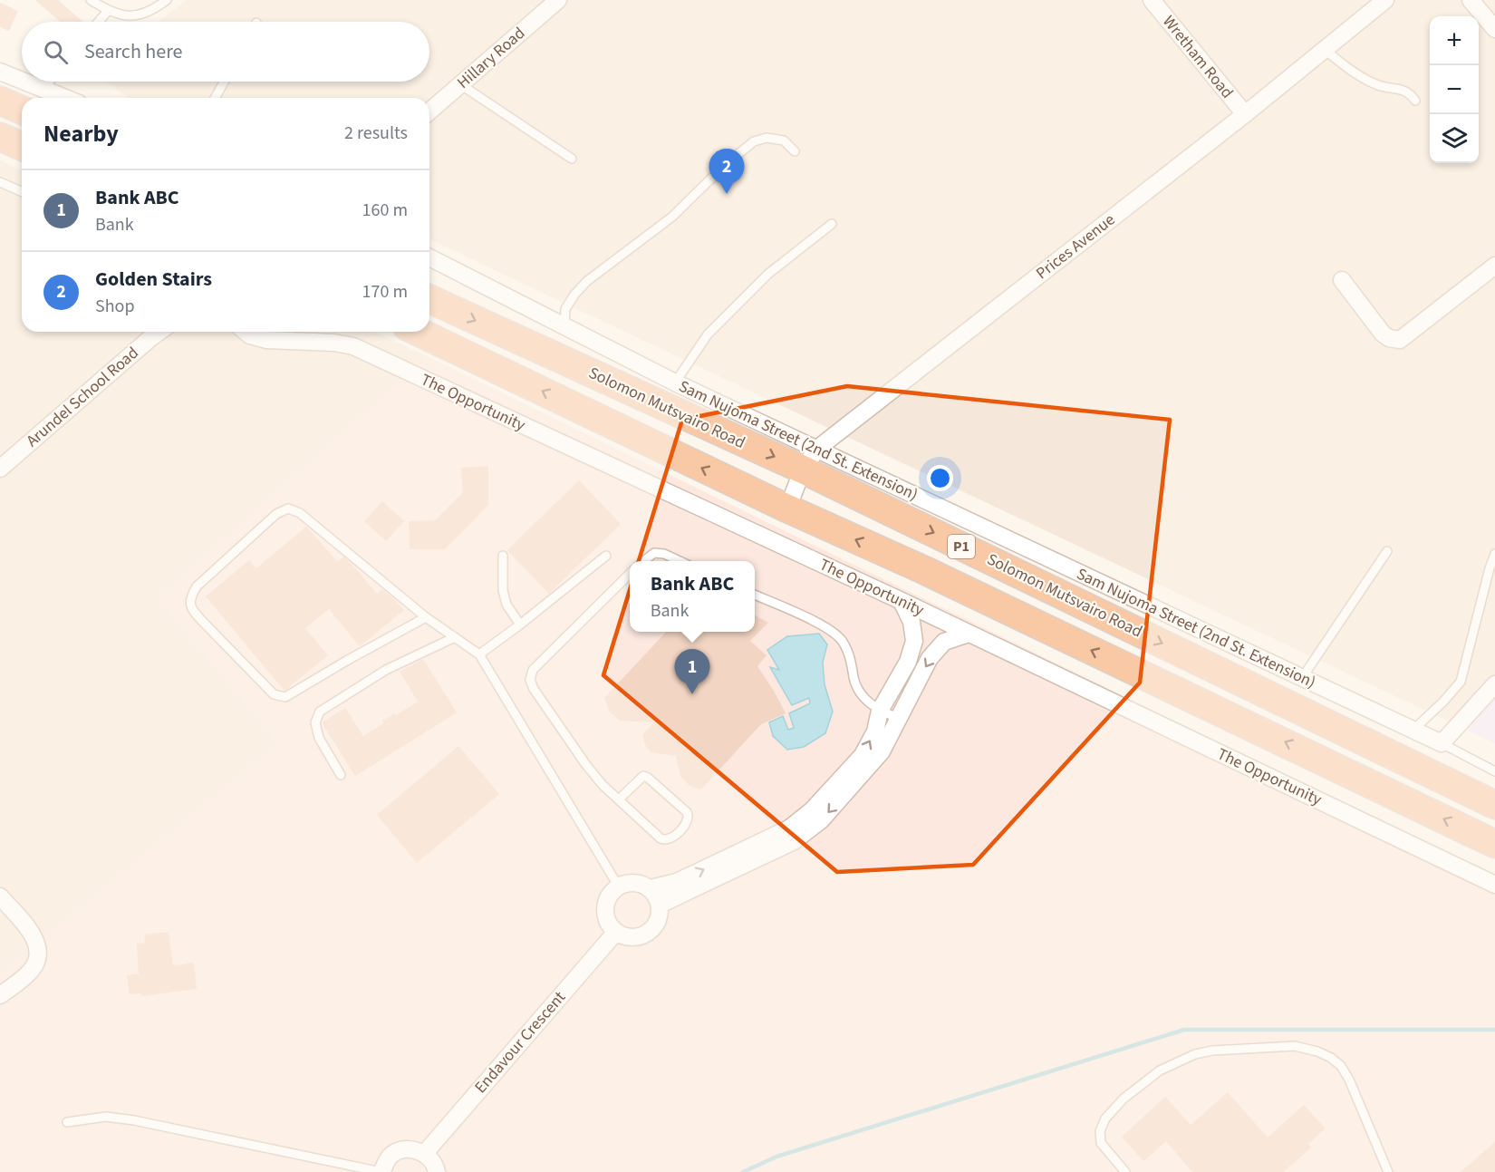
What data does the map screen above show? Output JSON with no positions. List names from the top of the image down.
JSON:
{
  "streets": {
    "highway": ["Solomon Mutsvairo Road", "P1"],
    "street": [
      "Wretham Road",
      "Hillary Road",
      "Prices Avenue",
      "Arundel School Road",
      "The Opportunity",
      "Sam Nujoma Street (2nd St. Extension)",
      "Endavour Crescent"
    ]
  },
  "crossings": [
    ["Wretham Road", "Prices Avenue"],
    ["Prices Avenue", "Solomon Mutsvairo Road"],
    ["Prices Avenue", "Sam Nujoma Street (2nd St. Extension)"],
    ["Solomon Mutsvairo Road", "Sam Nujoma Street (2nd St. Extension)"]
  ],
  "page": {
    "map_buttons": ["+", "−"],
    "search": "Search here",
    "heading": ["Nearby", "2 results"],
    "pins": ["2", "1"],
    "list": [
      {
        "mark": "1",
        "name": "Bank ABC",
        "note": "Bank",
        "value": "160 m"
      },
      {
        "mark": "2",
        "name": "Golden Stairs",
        "note": "Shop",
        "value": "170 m"
      }
    ],
    "popup": ["Bank ABC", "Bank"]
  }
}
